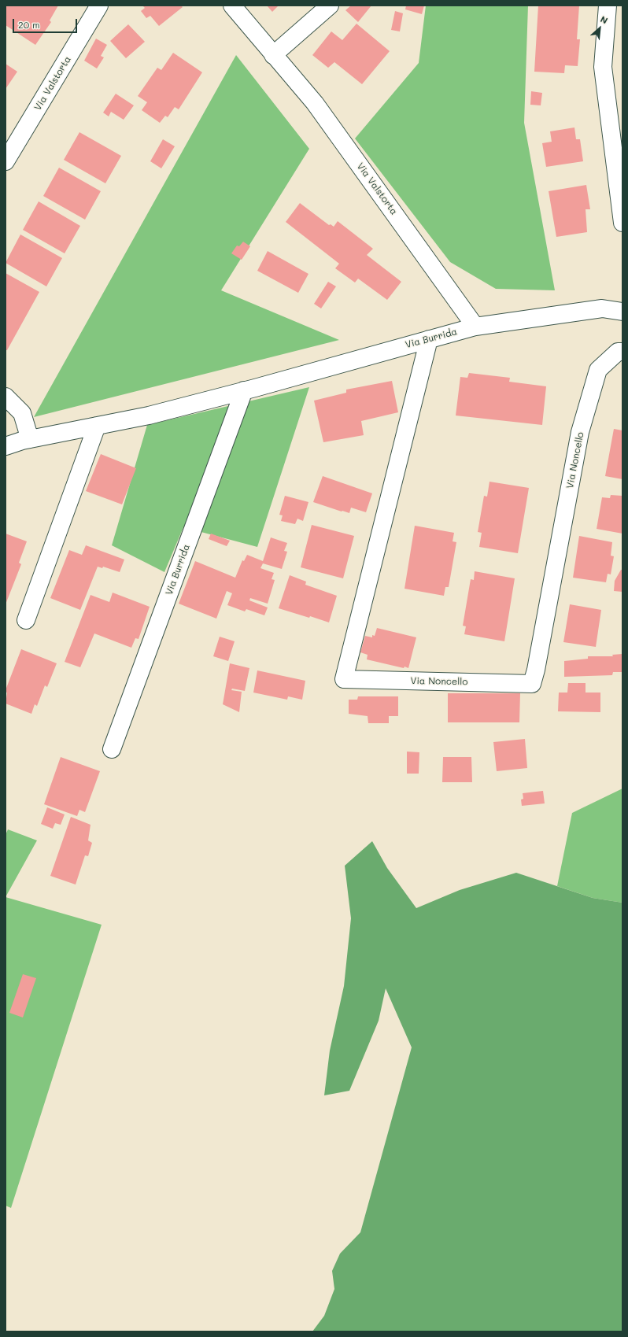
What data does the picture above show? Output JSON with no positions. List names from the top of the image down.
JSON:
{
  "streets": {
    "street": ["Via Valstorta", "Via Burrida", "Via Noncello"]
  },
  "crossings": [
    ["Via Valstorta", "Via Burrida"],
    ["Via Burrida", "Via Noncello"]
  ],
  "scale_bar": "20 m",
  "north": "top right"
}
